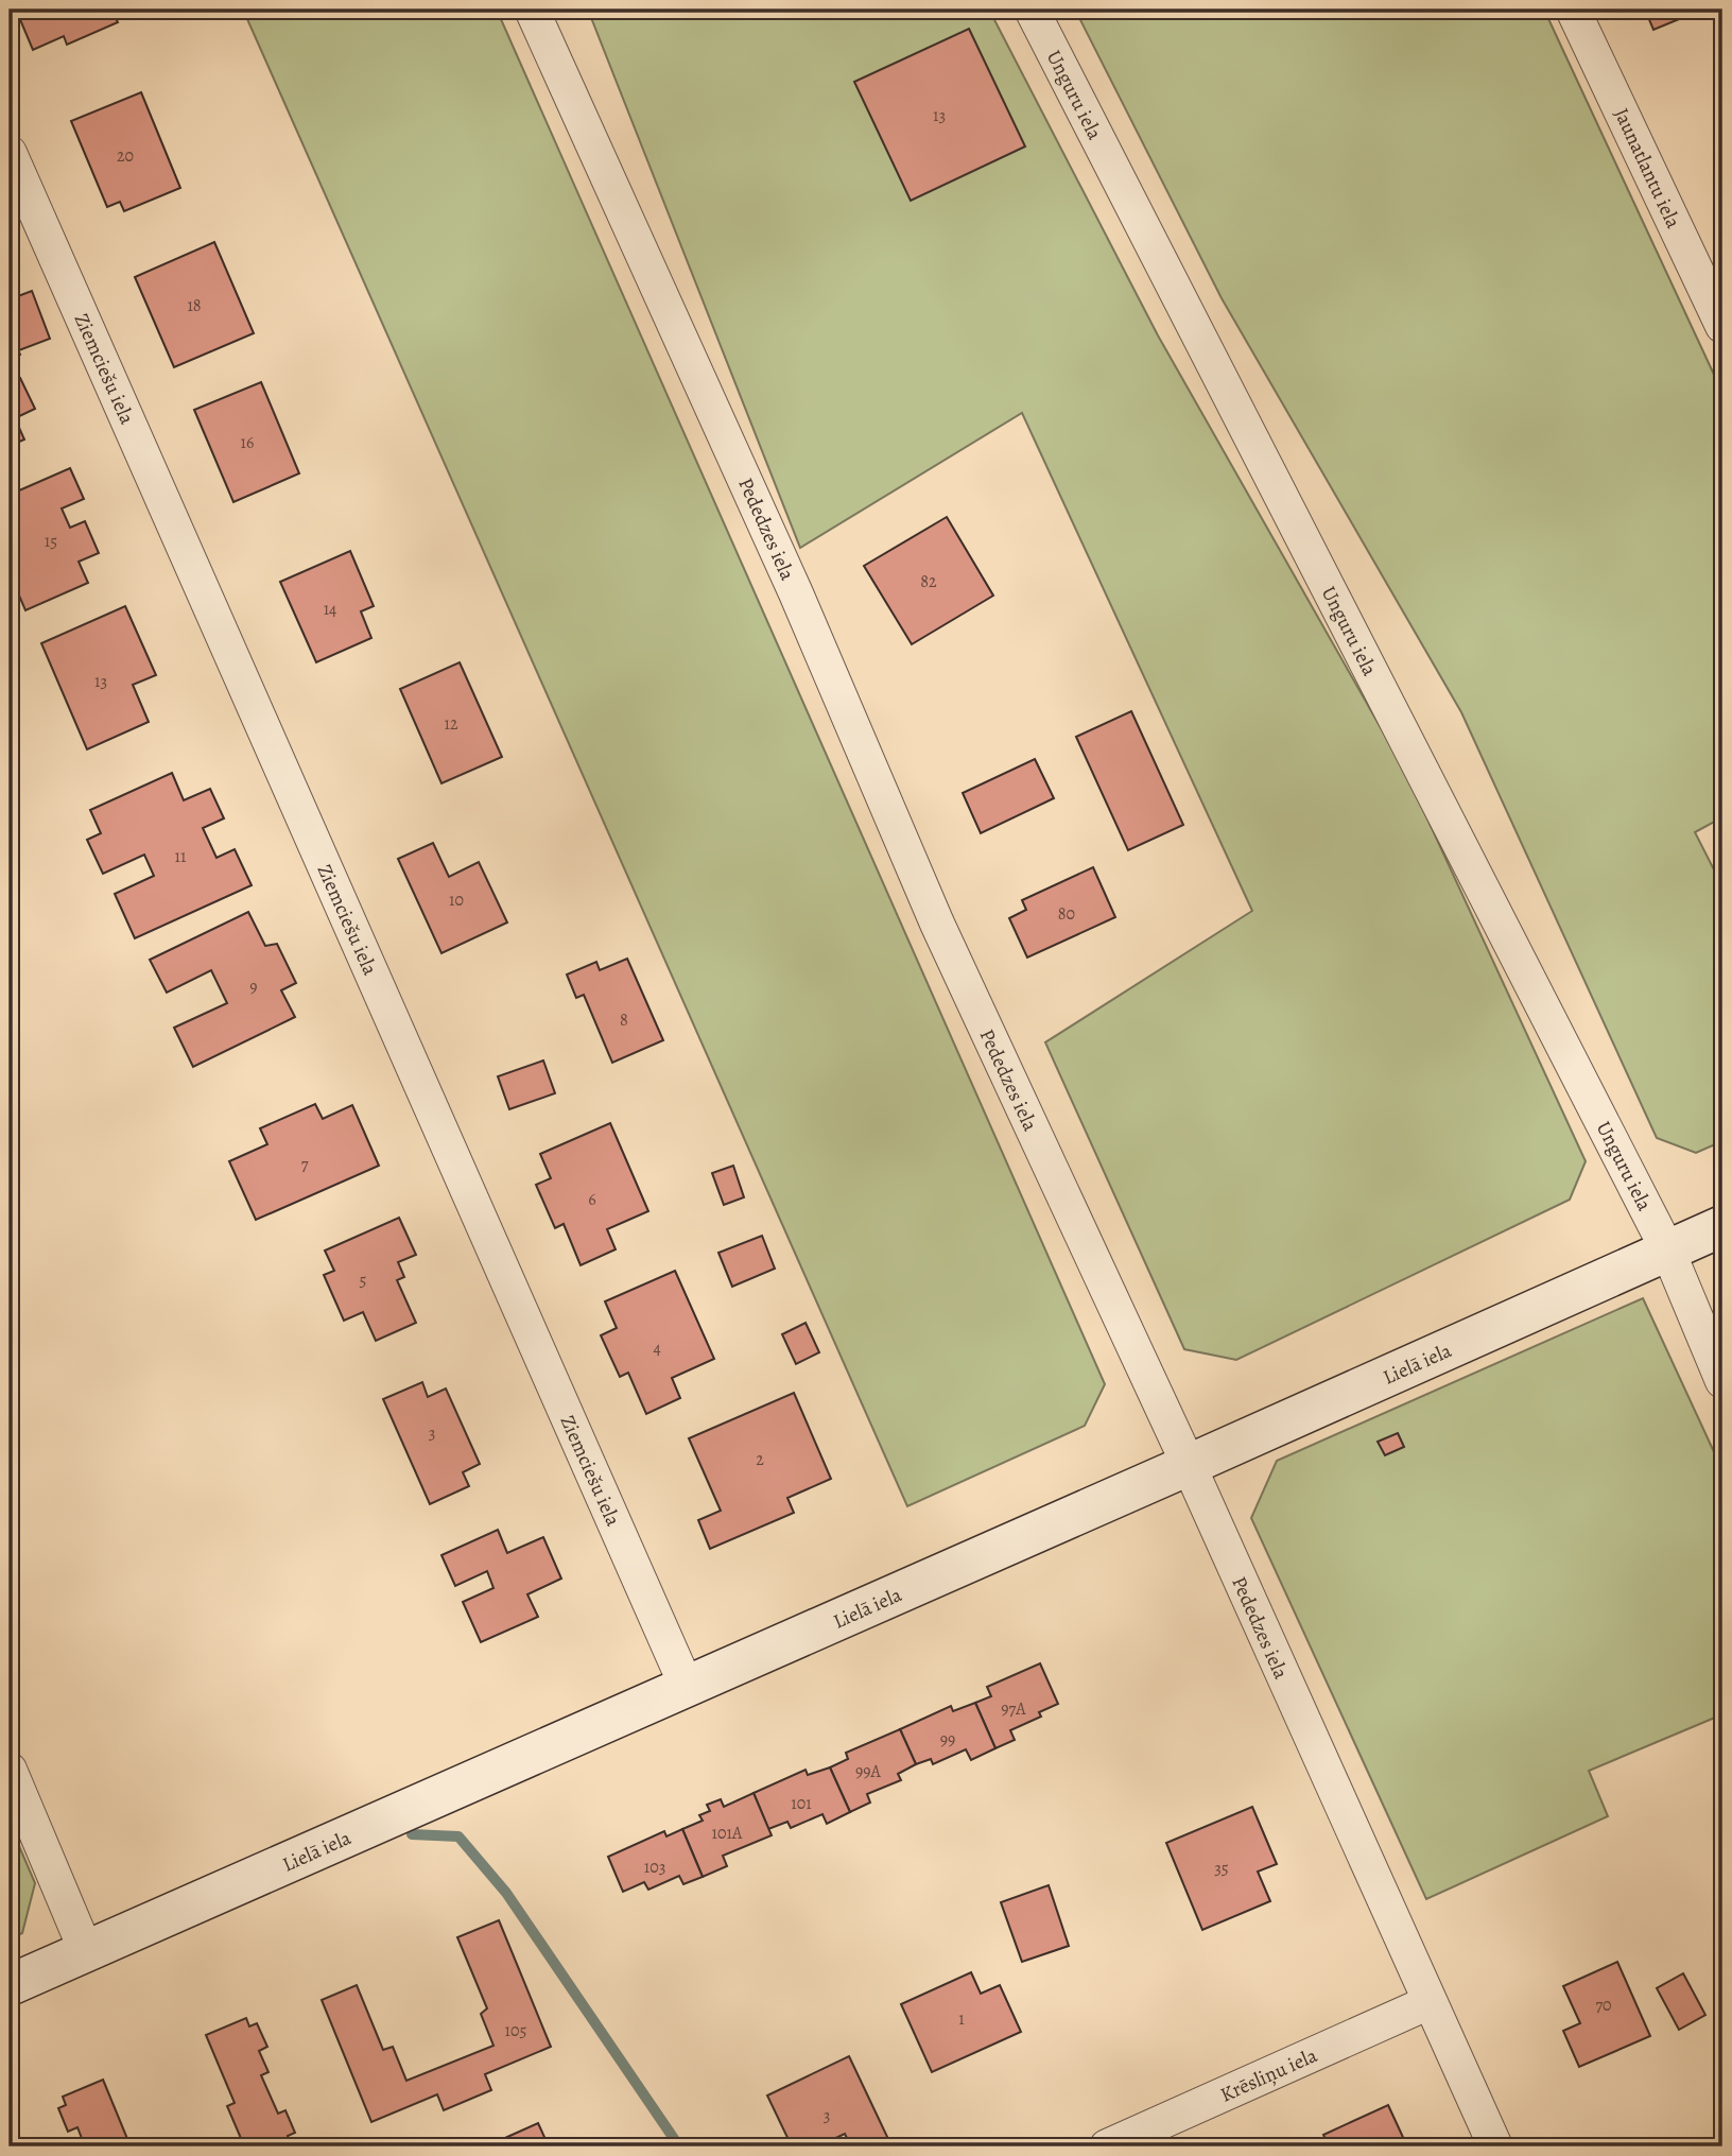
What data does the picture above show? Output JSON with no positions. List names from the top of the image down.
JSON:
{
  "streets": {
    "street": [
      "Unguru iela",
      "Jaunatlantu iela",
      "Ziemciešu iela",
      "Pededzes iela",
      "Lielā iela",
      "Krēsliņu iela"
    ]
  },
  "crossings": [
    ["Unguru iela", "Lielā iela"],
    ["Ziemciešu iela", "Lielā iela"],
    ["Pededzes iela", "Lielā iela"],
    ["Pededzes iela", "Krēsliņu iela"]
  ],
  "house_numbers": [
    "13",
    "20",
    "18",
    "16",
    "15",
    "82",
    "14",
    "13",
    "12",
    "11",
    "10",
    "80",
    "9",
    "8",
    "7",
    "6",
    "5",
    "4",
    "3",
    "2",
    "97A",
    "99",
    "99A",
    "101",
    "101A",
    "103",
    "35",
    "70",
    "1",
    "105",
    "3"
  ]
}
